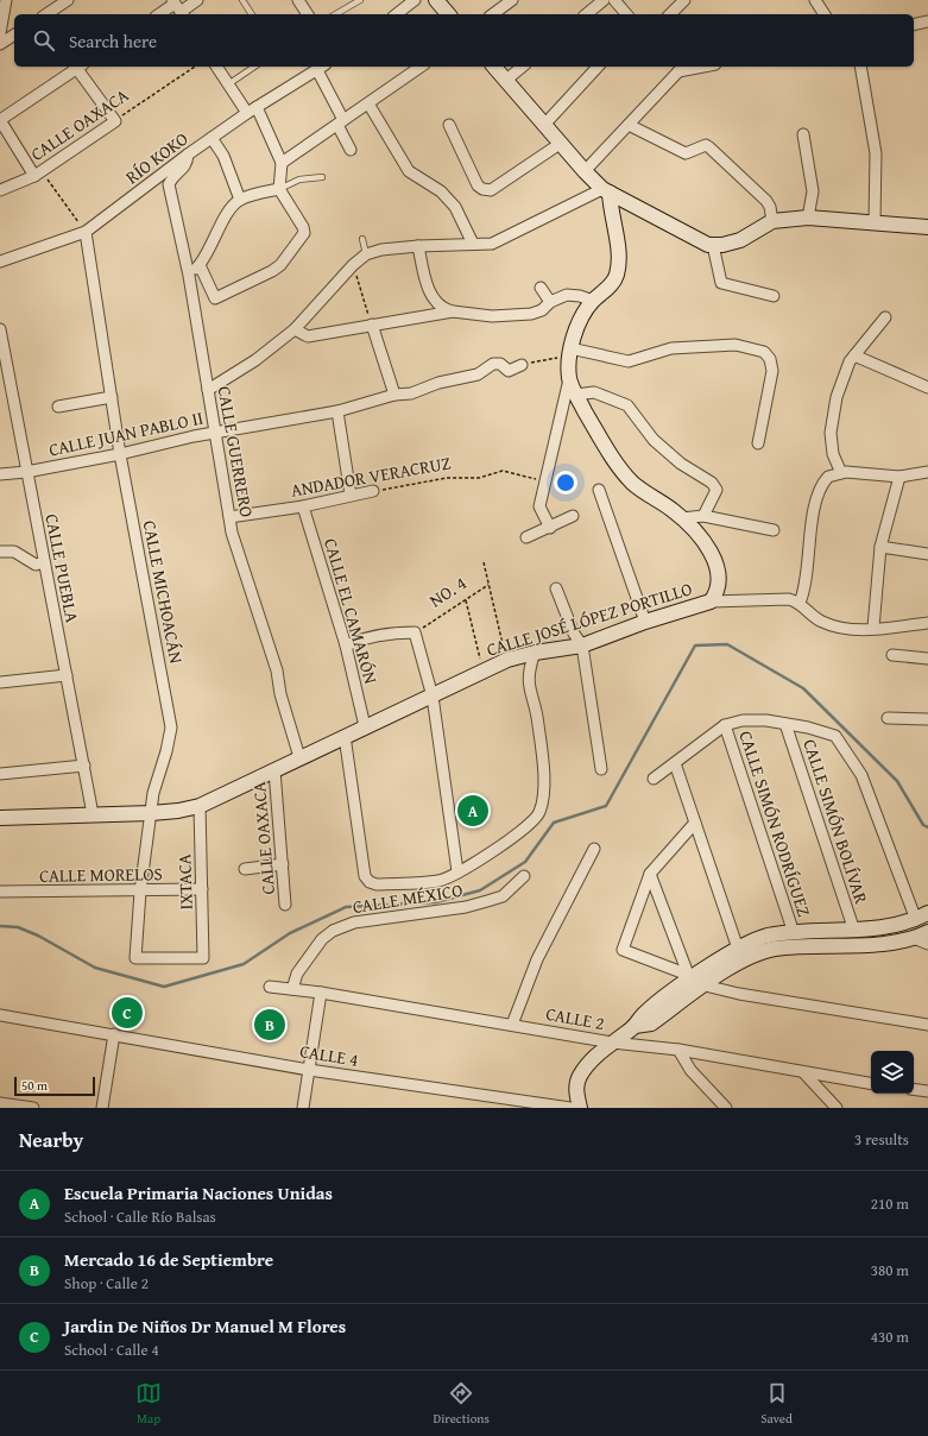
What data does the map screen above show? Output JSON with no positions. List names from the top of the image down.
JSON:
{
  "streets": {
    "main road": ["CALLE JOSÉ LÓPEZ PORTILLO"],
    "street": [
      "CALLE OAXACA",
      "RÍO KOKO",
      "CALLE JUAN PABLO II",
      "CALLE GUERRERO",
      "ANDADOR VERACRUZ",
      "CALLE PUEBLA",
      "CALLE MICHOACÁN",
      "CALLE EL CAMARÓN",
      "CALLE SIMÓN BOLÍVAR",
      "CALLE SIMÓN RODRÍGUEZ",
      "CALLE MORELOS",
      "IXTACA",
      "CALLE MÉXICO",
      "CALLE 2",
      "CALLE 4"
    ],
    "path": ["NO. 4"]
  },
  "crossings": [
    ["CALLE OAXACA", "CALLE JOSÉ LÓPEZ PORTILLO"],
    ["RÍO KOKO", "CALLE GUERRERO"],
    ["RÍO KOKO", "CALLE MICHOACÁN"],
    ["CALLE JUAN PABLO II", "CALLE GUERRERO"],
    ["CALLE JUAN PABLO II", "CALLE PUEBLA"],
    ["CALLE JUAN PABLO II", "CALLE MICHOACÁN"],
    ["CALLE GUERRERO", "ANDADOR VERACRUZ"],
    ["CALLE GUERRERO", "CALLE JOSÉ LÓPEZ PORTILLO"],
    ["ANDADOR VERACRUZ", "CALLE EL CAMARÓN"],
    ["CALLE PUEBLA", "CALLE JOSÉ LÓPEZ PORTILLO"],
    ["CALLE MICHOACÁN", "CALLE JOSÉ LÓPEZ PORTILLO"],
    ["CALLE MICHOACÁN", "CALLE MORELOS"],
    ["CALLE MICHOACÁN", "IXTACA"],
    ["NO. 4", "CALLE JOSÉ LÓPEZ PORTILLO"],
    ["CALLE EL CAMARÓN", "CALLE JOSÉ LÓPEZ PORTILLO"],
    ["CALLE JOSÉ LÓPEZ PORTILLO", "IXTACA"],
    ["CALLE MORELOS", "IXTACA"],
    ["CALLE MÉXICO", "CALLE 2"]
  ],
  "scale_bar": "50 m",
  "page": {
    "search": "Search here",
    "pins": ["A", "C", "B"],
    "scale": "50 m",
    "heading": ["Nearby", "3 results"],
    "list": [
      {
        "mark": "A",
        "name": "Escuela Primaria Naciones Unidas",
        "note": "School · Calle Río Balsas",
        "value": "210 m"
      },
      {
        "mark": "B",
        "name": "Mercado 16 de Septiembre",
        "note": "Shop · Calle 2",
        "value": "380 m"
      },
      {
        "mark": "C",
        "name": "Jardin De Niños Dr Manuel M Flores",
        "note": "School · Calle 4",
        "value": "430 m"
      }
    ],
    "nav": ["Map", "Directions", "Saved"]
  }
}
